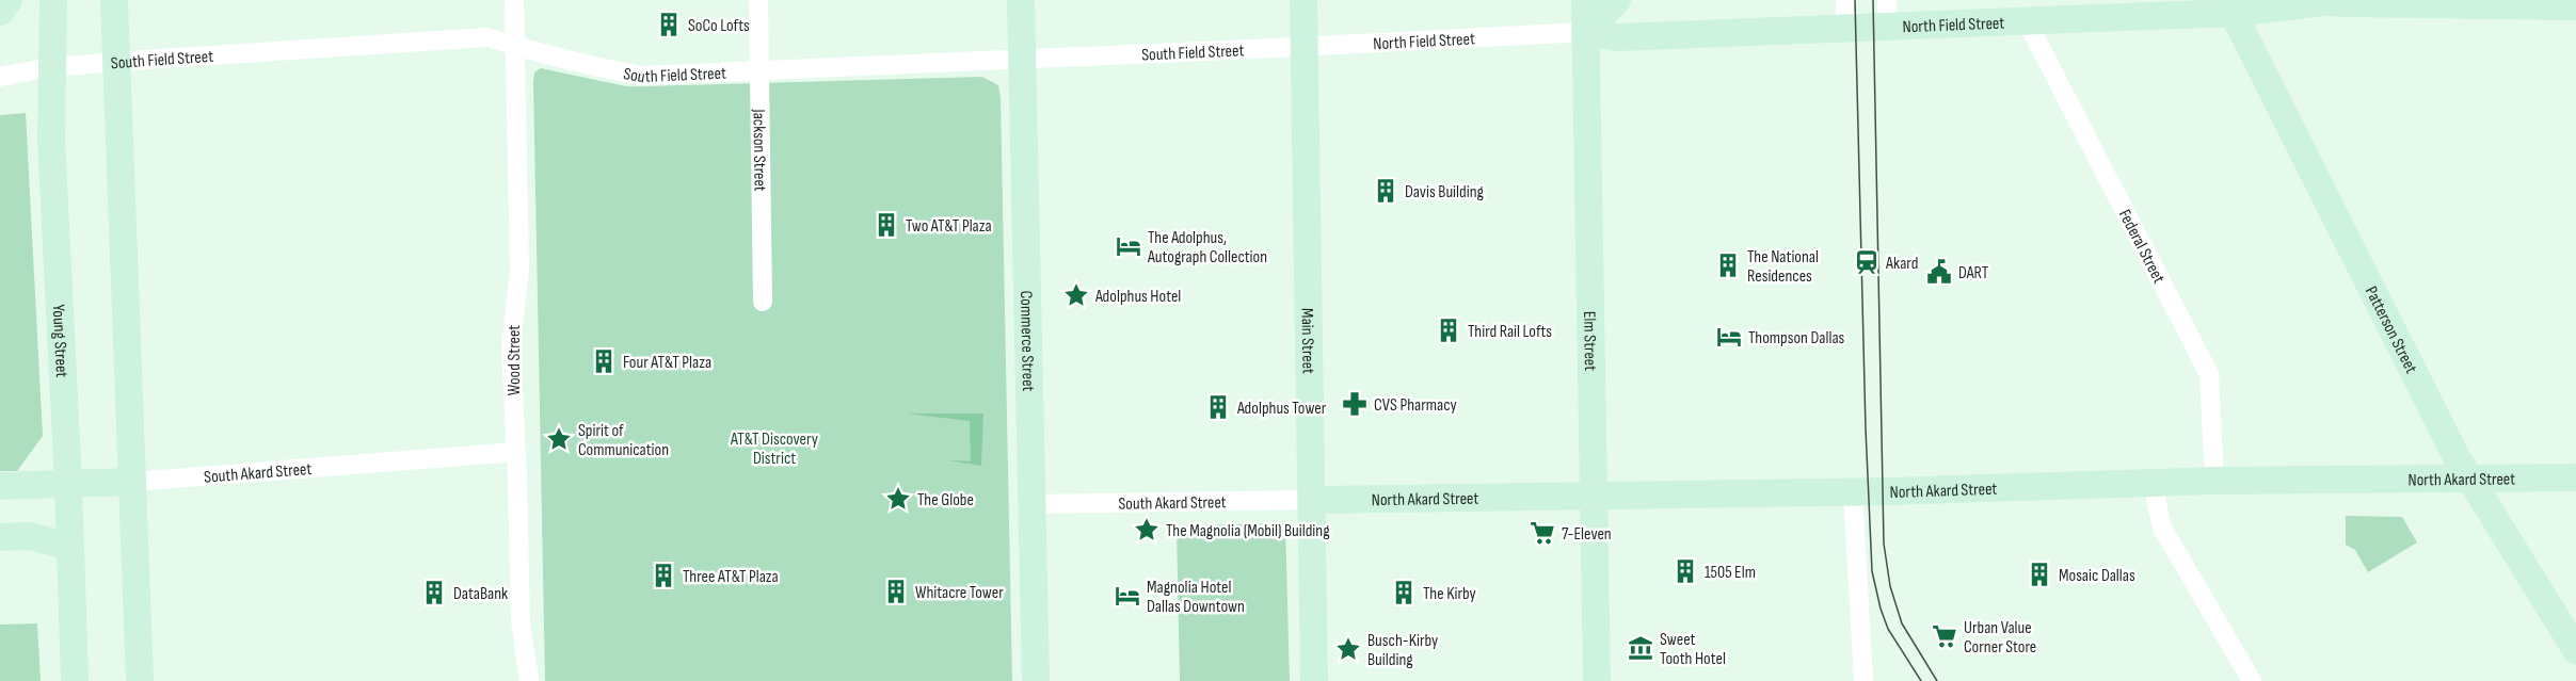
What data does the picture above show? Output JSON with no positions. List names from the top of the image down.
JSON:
{
  "streets": {
    "main road": [
      "North Field Street",
      "Patterson Street",
      "Main Street",
      "Young Street",
      "Commerce Street",
      "Elm Street",
      "South Akard Street",
      "North Akard Street"
    ],
    "street": [
      "South Field Street",
      "Jackson Street",
      "Federal Street",
      "Wood Street"
    ]
  },
  "crossings": [
    ["North Field Street", "South Field Street"],
    ["North Field Street", "Federal Street"],
    ["North Field Street", "Patterson Street"],
    ["North Field Street", "Main Street"],
    ["North Field Street", "Elm Street"],
    ["South Field Street", "Jackson Street"],
    ["South Field Street", "Main Street"],
    ["South Field Street", "Young Street"],
    ["South Field Street", "Commerce Street"],
    ["South Field Street", "Wood Street"],
    ["Federal Street", "North Akard Street"],
    ["Patterson Street", "North Akard Street"],
    ["Main Street", "South Akard Street"],
    ["Main Street", "North Akard Street"],
    ["Young Street", "South Akard Street"],
    ["Commerce Street", "South Akard Street"],
    ["Elm Street", "North Akard Street"],
    ["Wood Street", "South Akard Street"],
    ["South Akard Street", "North Akard Street"]
  ],
  "parks": ["AT&T Discovery District"],
  "places": {
    "building": [
      "SoCo Lofts",
      "Davis Building",
      "Two AT&T Plaza",
      "The National Residences",
      "Third Rail Lofts",
      "Four AT&T Plaza",
      "Adolphus Tower",
      "1505 Elm",
      "Mosaic Dallas",
      "Three AT&T Plaza",
      "Whitacre Tower",
      "DataBank",
      "The Kirby"
    ],
    "hotel": ["The Adolphus, Autograph Collection", "Thompson Dallas", "Magnolia Hotel Dallas Downtown"],
    "station": ["Akard"],
    "public building": ["DART"],
    "place": [
      "Adolphus Hotel",
      "Spirit of Communication",
      "The Globe",
      "The Magnolia (Mobil) Building",
      "Busch-Kirby Building"
    ],
    "pharmacy": ["CVS Pharmacy"],
    "supermarket": ["7-Eleven", "Urban Value Corner Store"],
    "museum": ["Sweet Tooth Hotel"]
  }
}
